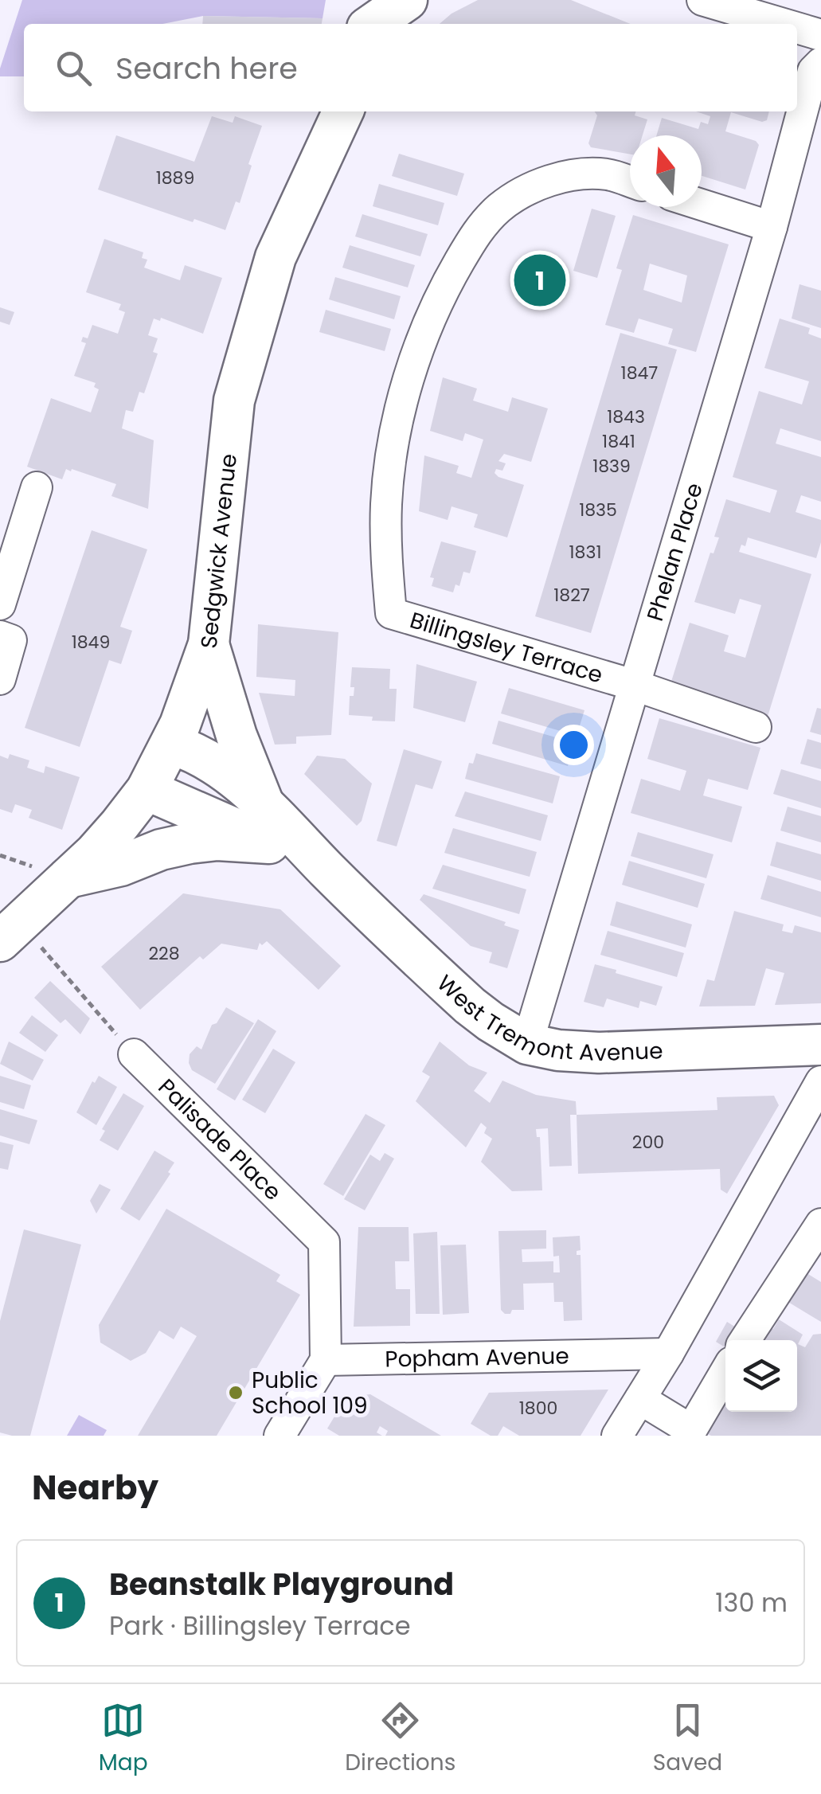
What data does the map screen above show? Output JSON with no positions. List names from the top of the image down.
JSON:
{
  "streets": {
    "main road": ["Sedgwick Avenue", "West Tremont Avenue"],
    "street": [
      "Phelan Place",
      "Billingsley Terrace",
      "Palisade Place",
      "Popham Avenue"
    ]
  },
  "crossings": [
    ["Sedgwick Avenue", "West Tremont Avenue"],
    ["Phelan Place", "Billingsley Terrace"],
    ["Phelan Place", "West Tremont Avenue"],
    ["Palisade Place", "Popham Avenue"]
  ],
  "places": ["Public School 109"],
  "house_numbers": [
    "1889",
    "1847",
    "1843",
    "1841",
    "1839",
    "1835",
    "1831",
    "1827",
    "1849",
    "228",
    "200",
    "1800"
  ],
  "north": "top",
  "page": {
    "search": "Search here",
    "pins": "1",
    "heading": "Nearby",
    "list": [
      {
        "mark": "1",
        "name": "Beanstalk Playground",
        "note": "Park · Billingsley Terrace",
        "value": "130 m"
      }
    ],
    "nav": ["Map", "Directions", "Saved"]
  }
}
